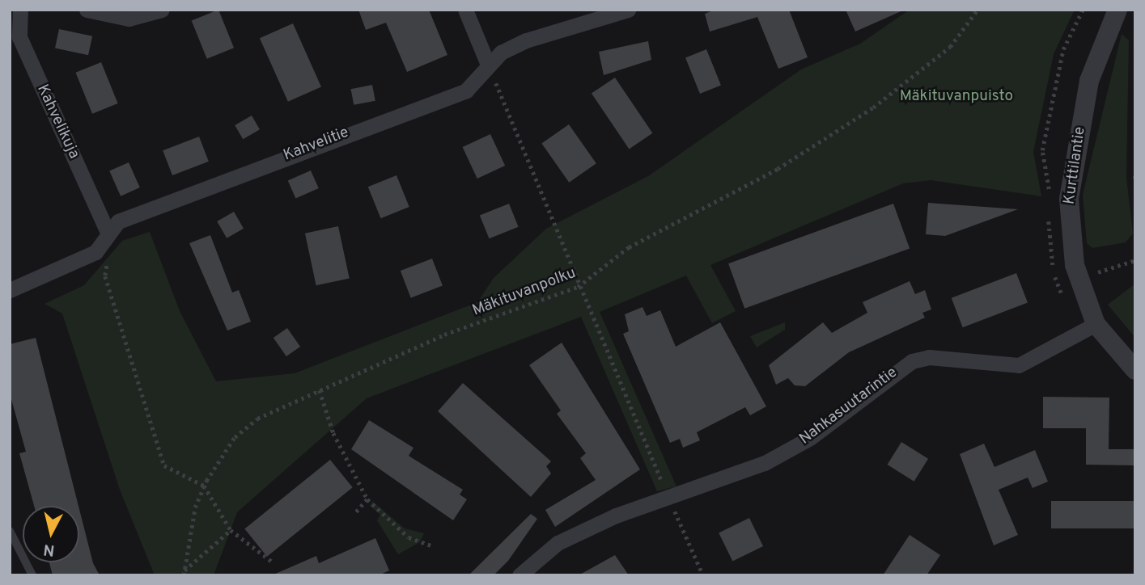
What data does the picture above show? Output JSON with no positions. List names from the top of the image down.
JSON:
{
  "streets": {
    "street": [
      "Kahvelikuja",
      "Kahvelitie",
      "Kurttilantie",
      "Nahkasuutarintie"
    ],
    "path": ["Mäkituvanpolku"]
  },
  "crossings": [
    ["Kahvelikuja", "Kahvelitie"],
    ["Kurttilantie", "Nahkasuutarintie"]
  ],
  "parks": ["Mäkituvanpuisto"],
  "north": "bottom"
}
